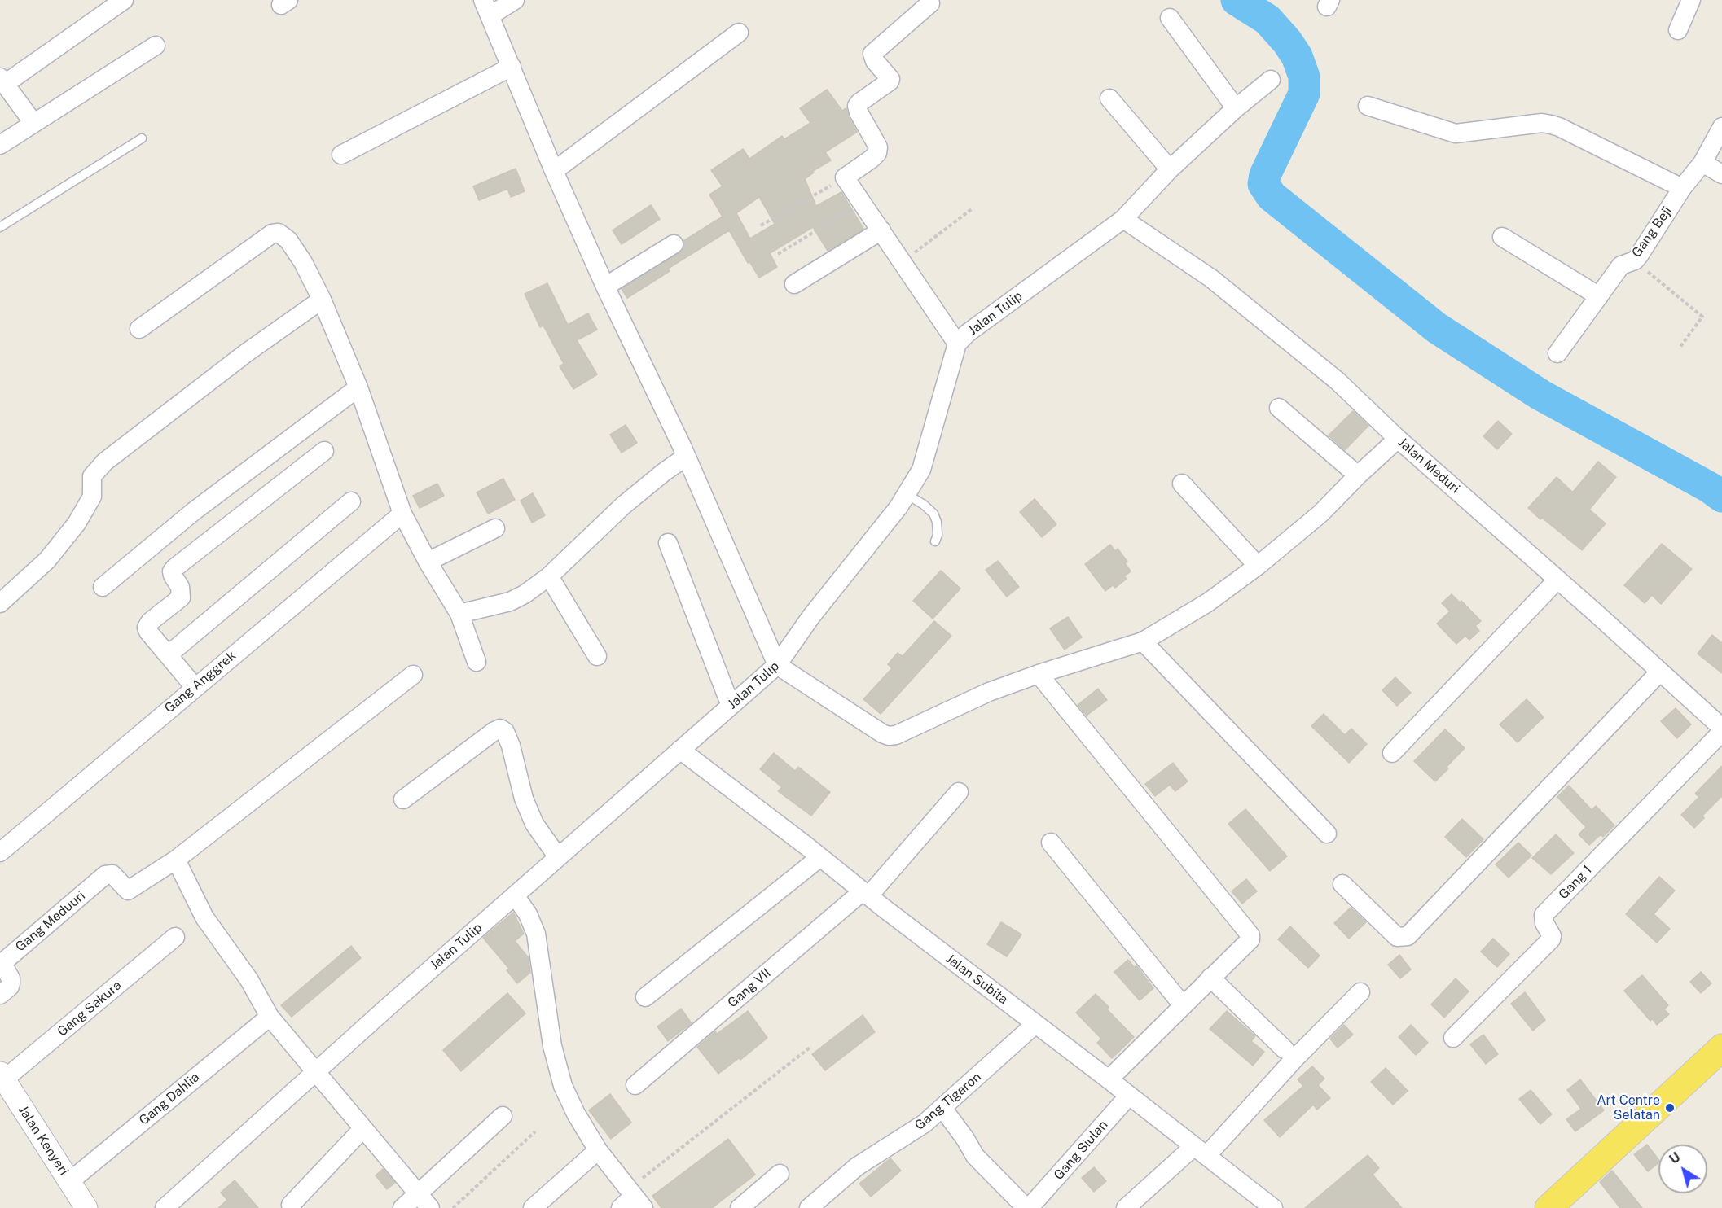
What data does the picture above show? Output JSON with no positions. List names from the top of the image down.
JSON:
{
  "streets": {
    "street": [
      "Gang Beji",
      "Jalan Tulip",
      "Jalan Meduri",
      "Gang Anggrek",
      "Gang 1",
      "Gang Meduuri",
      "Jalan Subita",
      "Gang VII",
      "Gang Sakura",
      "Gang Dahlia",
      "Gang Tigaron",
      "Jalan Kenyeri",
      "Gang Siulan"
    ]
  },
  "crossings": [
    ["Jalan Tulip", "Jalan Meduri"],
    ["Jalan Tulip", "Jalan Subita"],
    ["Jalan Subita", "Gang VII"],
    ["Jalan Subita", "Gang Tigaron"],
    ["Jalan Subita", "Gang Siulan"],
    ["Gang Sakura", "Jalan Kenyeri"],
    ["Gang Dahlia", "Jalan Kenyeri"],
    ["Gang Tigaron", "Gang Siulan"]
  ],
  "places": ["Art Centre Selatan"],
  "north": "top left"
}
